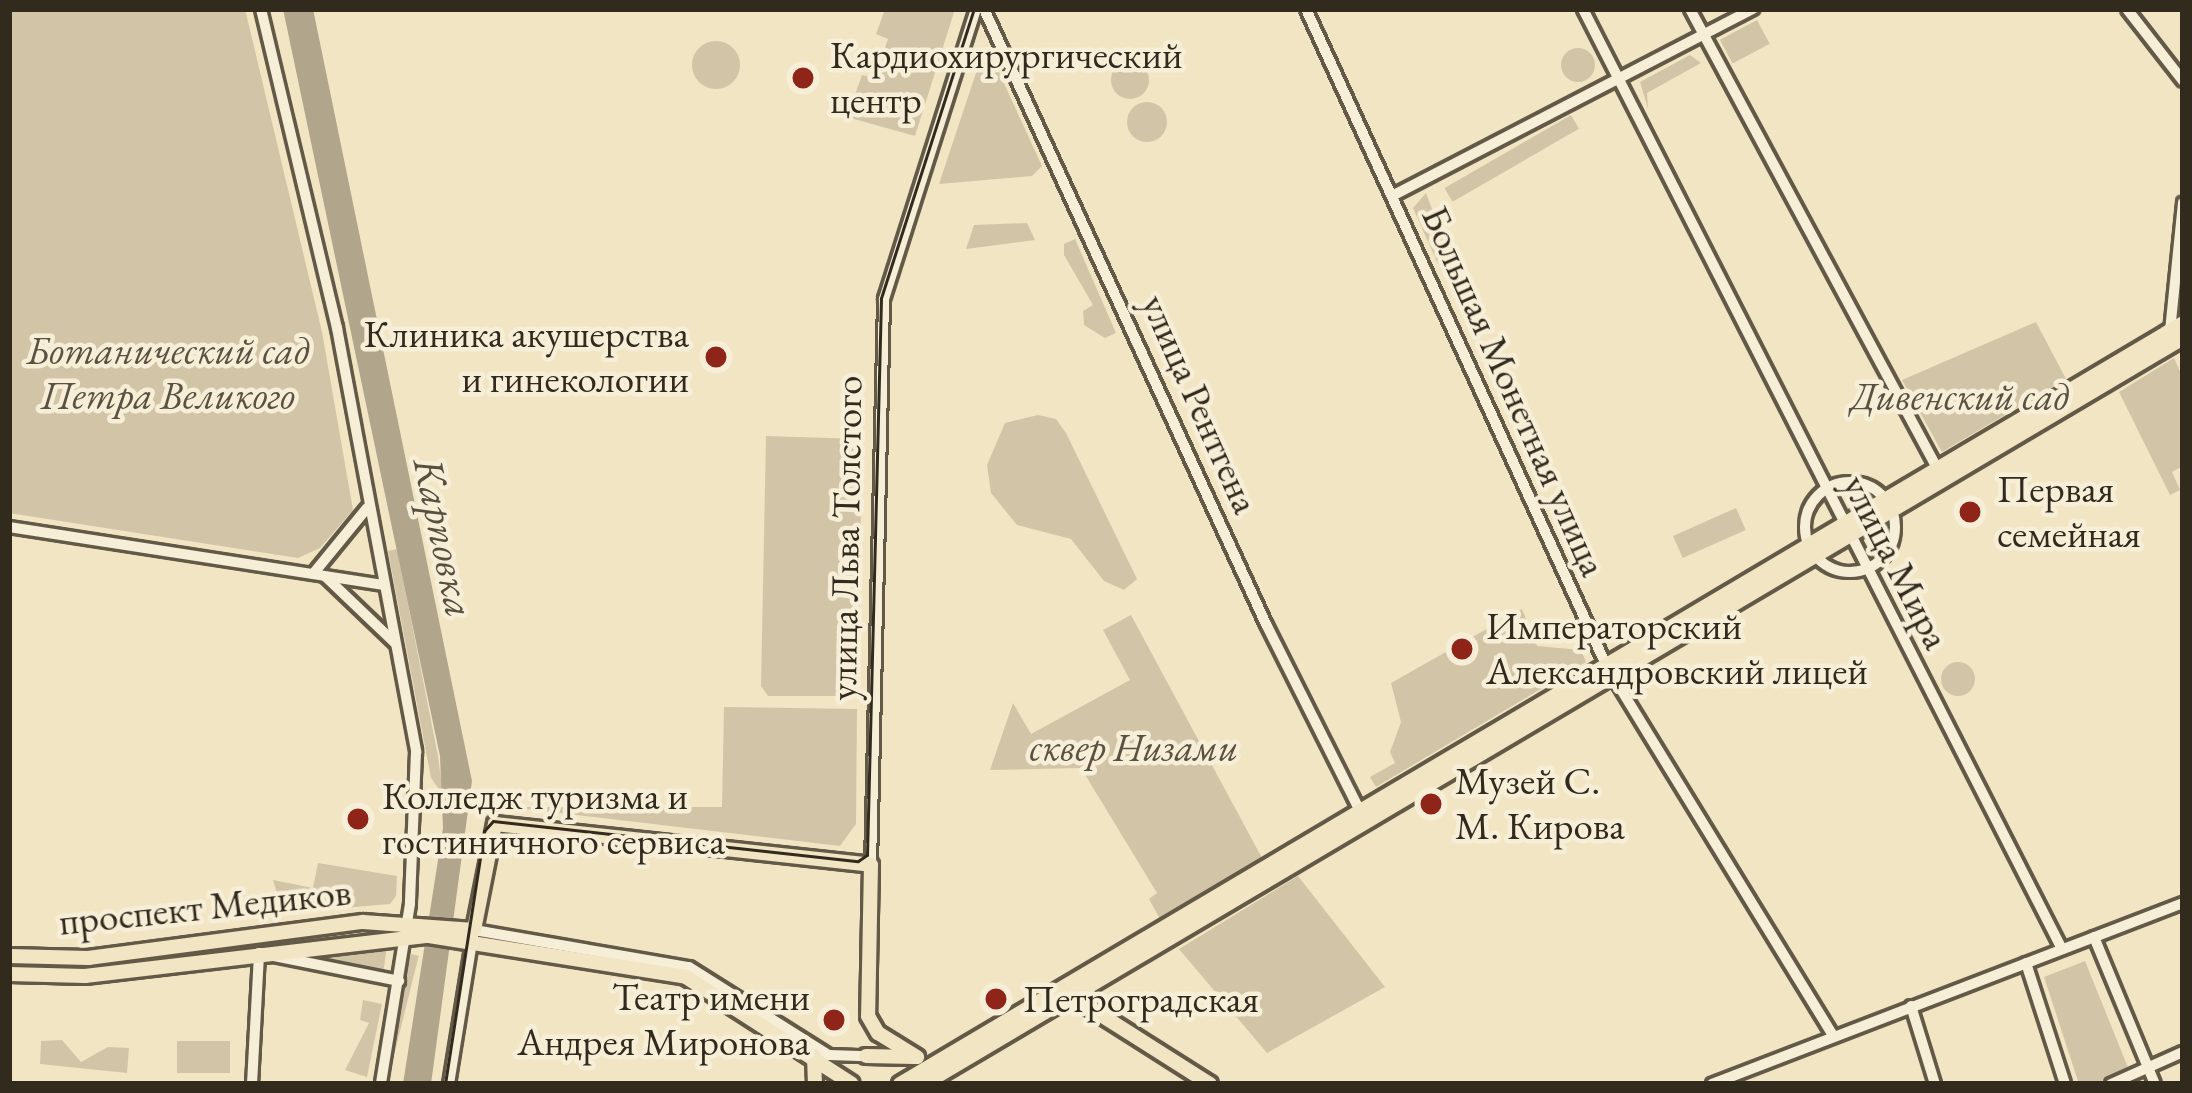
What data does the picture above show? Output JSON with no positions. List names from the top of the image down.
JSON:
{
  "streets": {
    "main road": ["улица Льва Толстого", "проспект Медиков"],
    "street": ["Большая Монетная улица", "улица Рентгена", "улица Мира"]
  },
  "crossings": [
    ["улица Рентгена", "улица Льва Толстого"]
  ],
  "water": ["Карповка"],
  "parks": ["Ботанический сад Петра Великого", "Дивенский сад", "сквер Низами"],
  "places": [
    "Кардиохирургический центр",
    "Клиника акушерства и гинекологии",
    "Первая семейная",
    "Императорский Александровский лицей",
    "Музей С. М. Кирова",
    "Колледж туризма и гостиничного сервиса",
    "Петроградская",
    "Театр имени Андрея Миронова"
  ]
}
